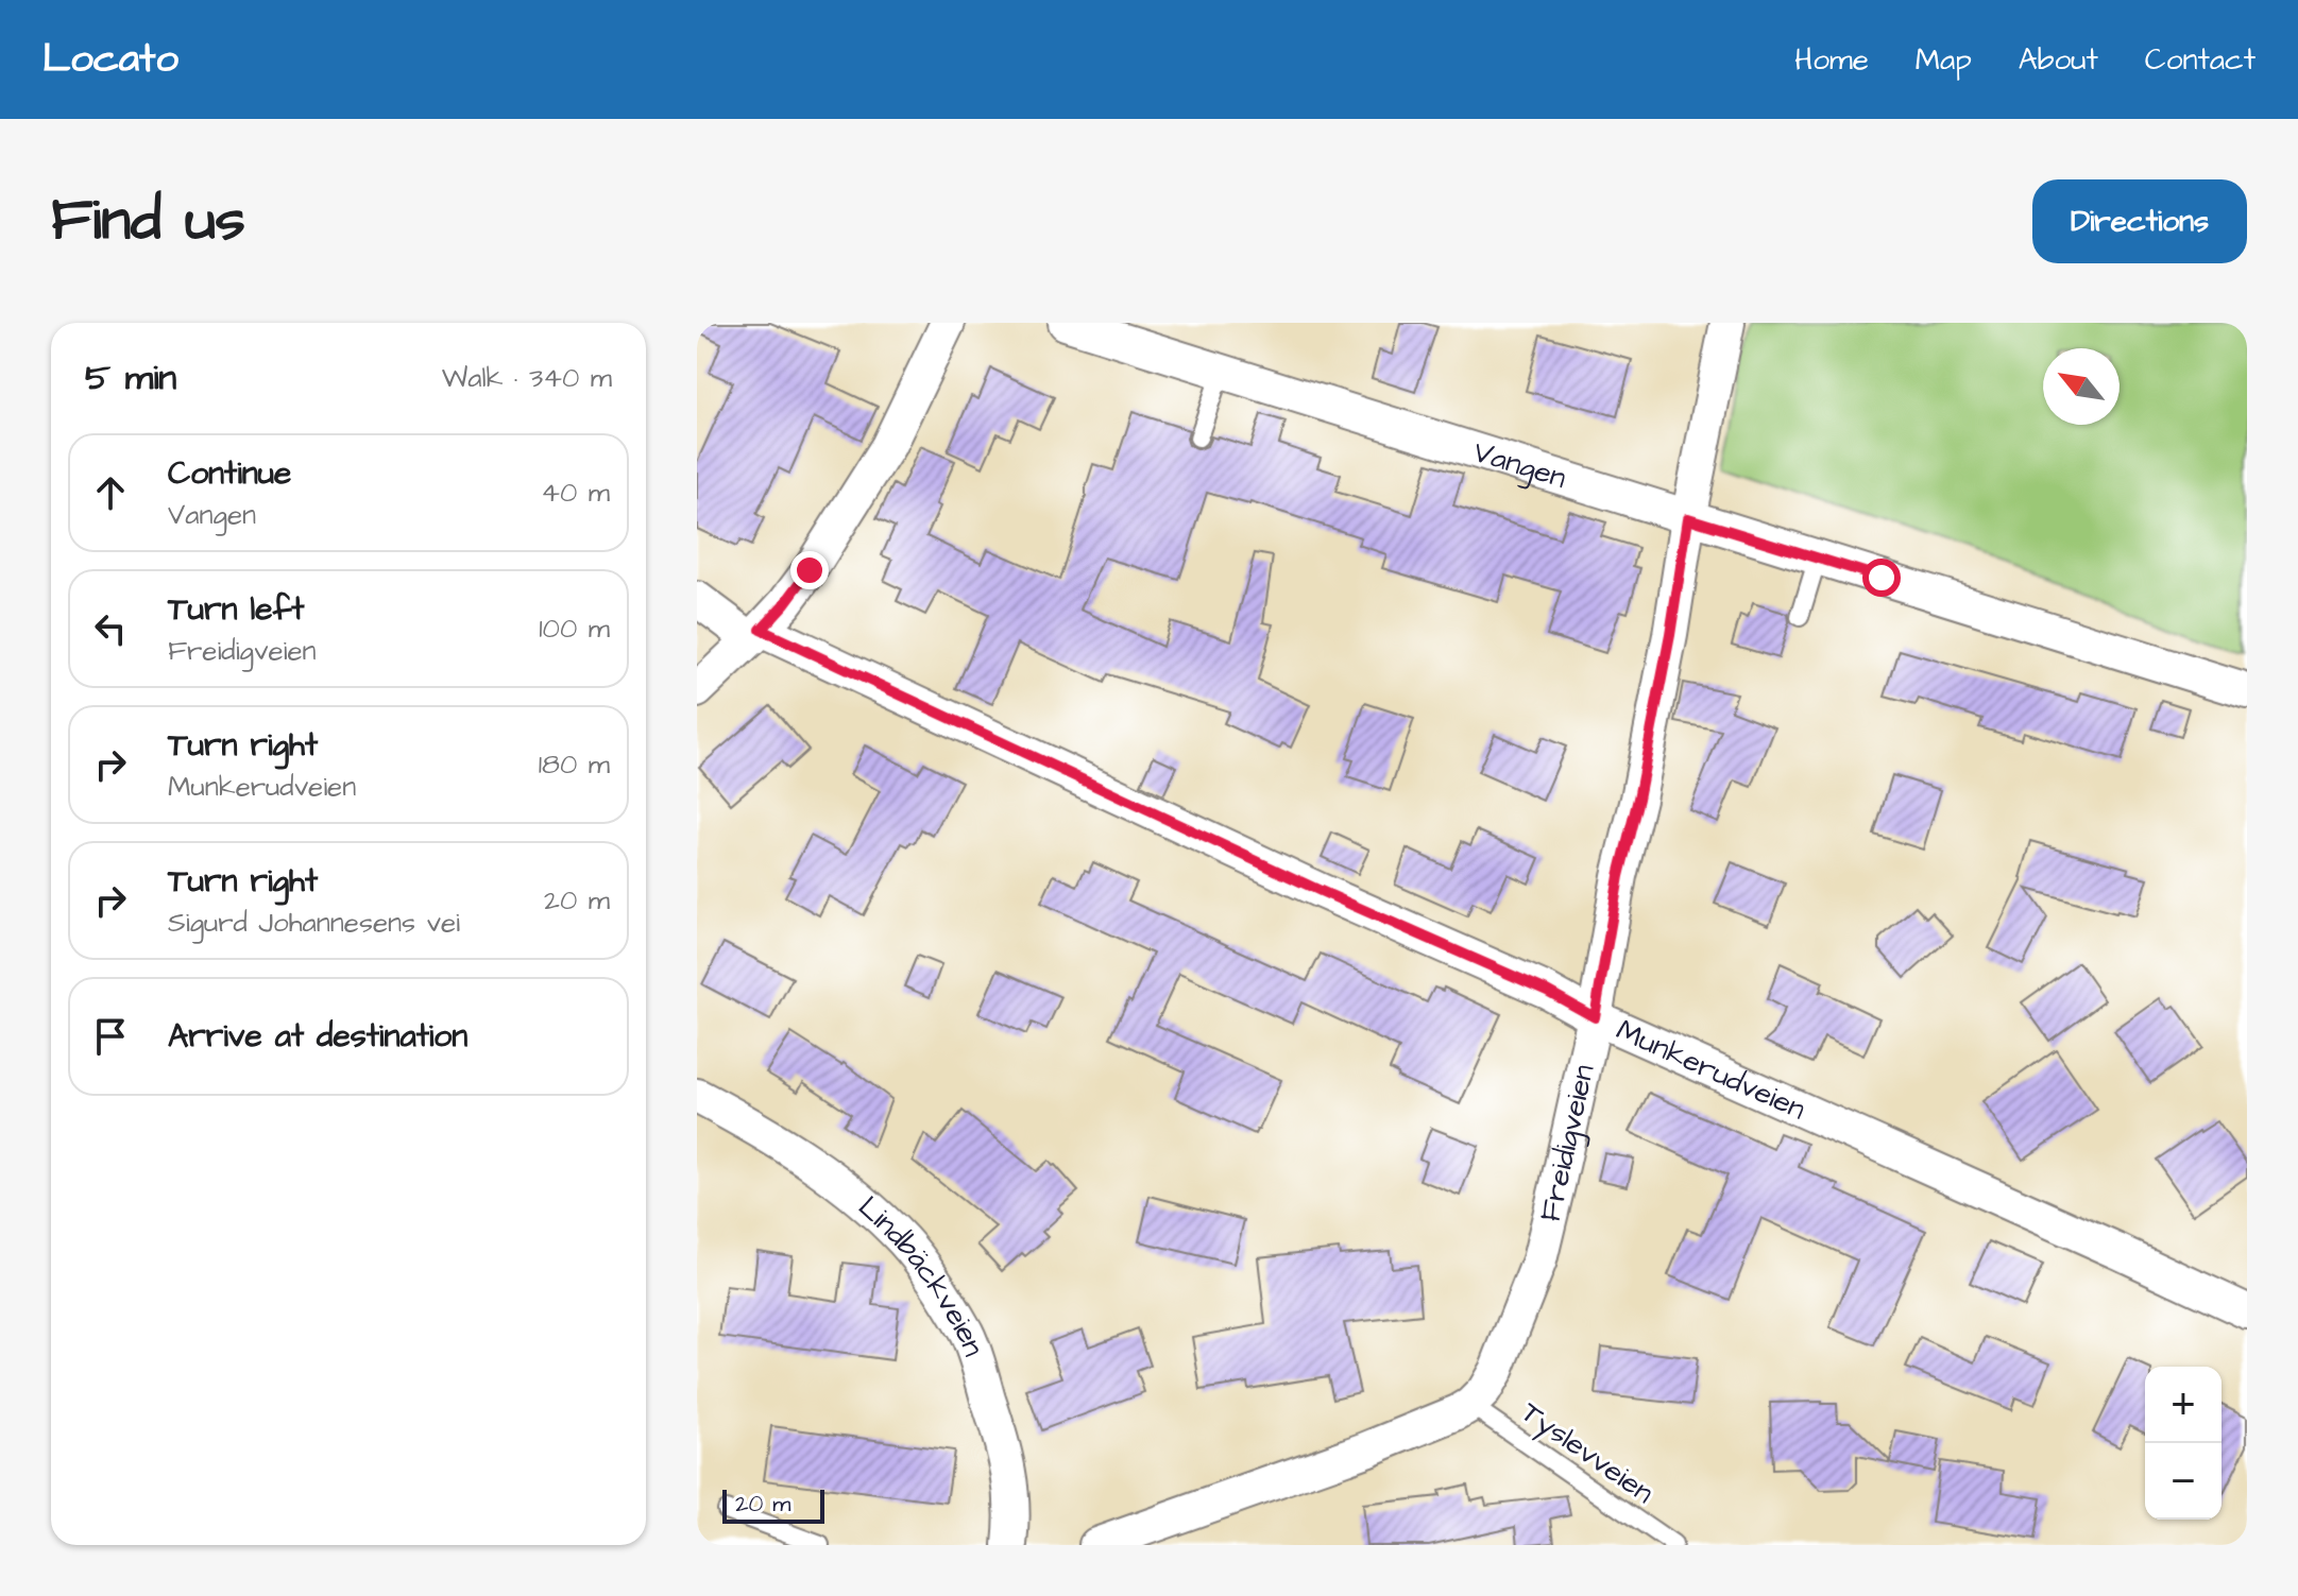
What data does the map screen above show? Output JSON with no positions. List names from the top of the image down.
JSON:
{
  "streets": {
    "street": [
      "Vangen",
      "Munkerudveien",
      "Freidigveien",
      "Lindbäckveien"
    ],
    "lane": ["Tyslevveien"]
  },
  "crossings": [
    ["Vangen", "Freidigveien"],
    ["Munkerudveien", "Freidigveien"],
    ["Freidigveien", "Tyslevveien"]
  ],
  "scale_bar": "20 m",
  "north": "top left",
  "page": {
    "header": "Locato",
    "nav": [
      "Home",
      "Map",
      "About",
      "Contact"
    ],
    "title": "Find us",
    "buttons": "Directions",
    "heading": ["5 min", "Walk · 340 m"],
    "list": [
      ["Continue", "Vangen", "40 m"],
      ["Turn left", "Freidigveien", "100 m"],
      ["Turn right", "Munkerudveien", "180 m"],
      ["Turn right", "Sigurd Johannesens vei", "20 m"],
      "Arrive at destination"
    ],
    "map_buttons": ["+", "−"],
    "scale": "20 m"
  }
}
